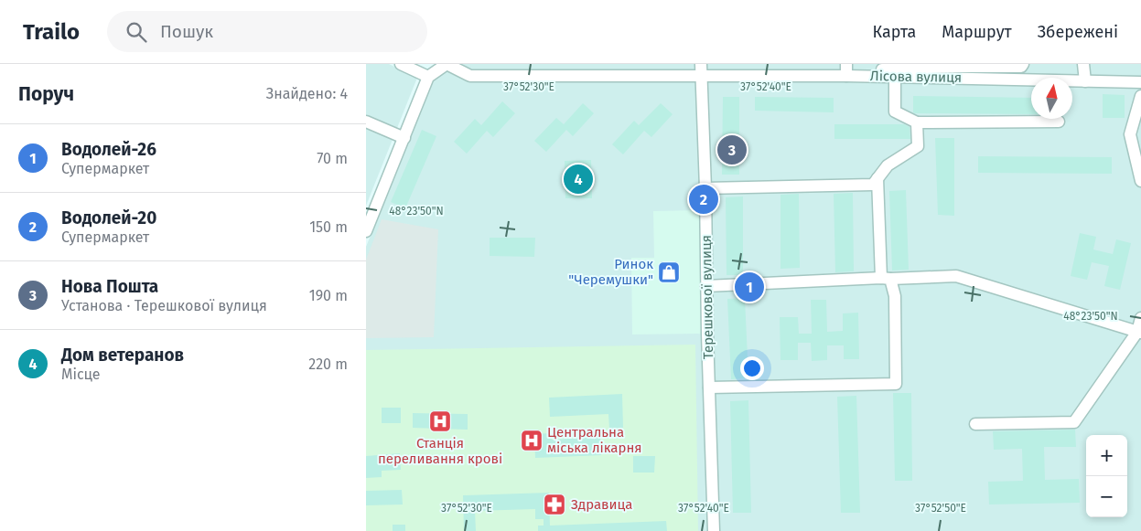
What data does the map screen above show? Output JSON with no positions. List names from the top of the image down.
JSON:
{
  "streets": {
    "street": ["Лісова вулиця", "Терешкової вулиця"]
  },
  "crossings": [
    ["Лісова вулиця", "Терешкової вулиця"]
  ],
  "places": {
    "shop": ["Ринок \"Черемушки\""],
    "hospital": ["Станція переливання крові", "Центральна міська лікарня"],
    "pharmacy": ["Здравица"]
  },
  "north": "top",
  "page": {
    "header": "Trailo",
    "search": "Пошук",
    "nav": ["Карта", "Маршрут", "Збережені"],
    "heading": ["Поруч", "Знайдено: 4"],
    "list": [
      {
        "mark": "1",
        "name": "Водолей-26",
        "note": "Супермаркет",
        "value": "70 m"
      },
      {
        "mark": "2",
        "name": "Водолей-20",
        "note": "Супермаркет",
        "value": "150 m"
      },
      {
        "mark": "3",
        "name": "Нова Пошта",
        "note": "Установа · Терешкової вулиця",
        "value": "190 m"
      },
      {
        "mark": "4",
        "name": "Дом ветеранов",
        "note": "Місце",
        "value": "220 m"
      }
    ],
    "pins": [
      "3",
      "4",
      "2",
      "1"
    ],
    "map_buttons": ["+", "−"]
  },
  "coordinates": [
    "37°52'30\"E",
    "37°52'40\"E",
    "48°23'50\"N",
    "37°52'50\"E"
  ]
}
